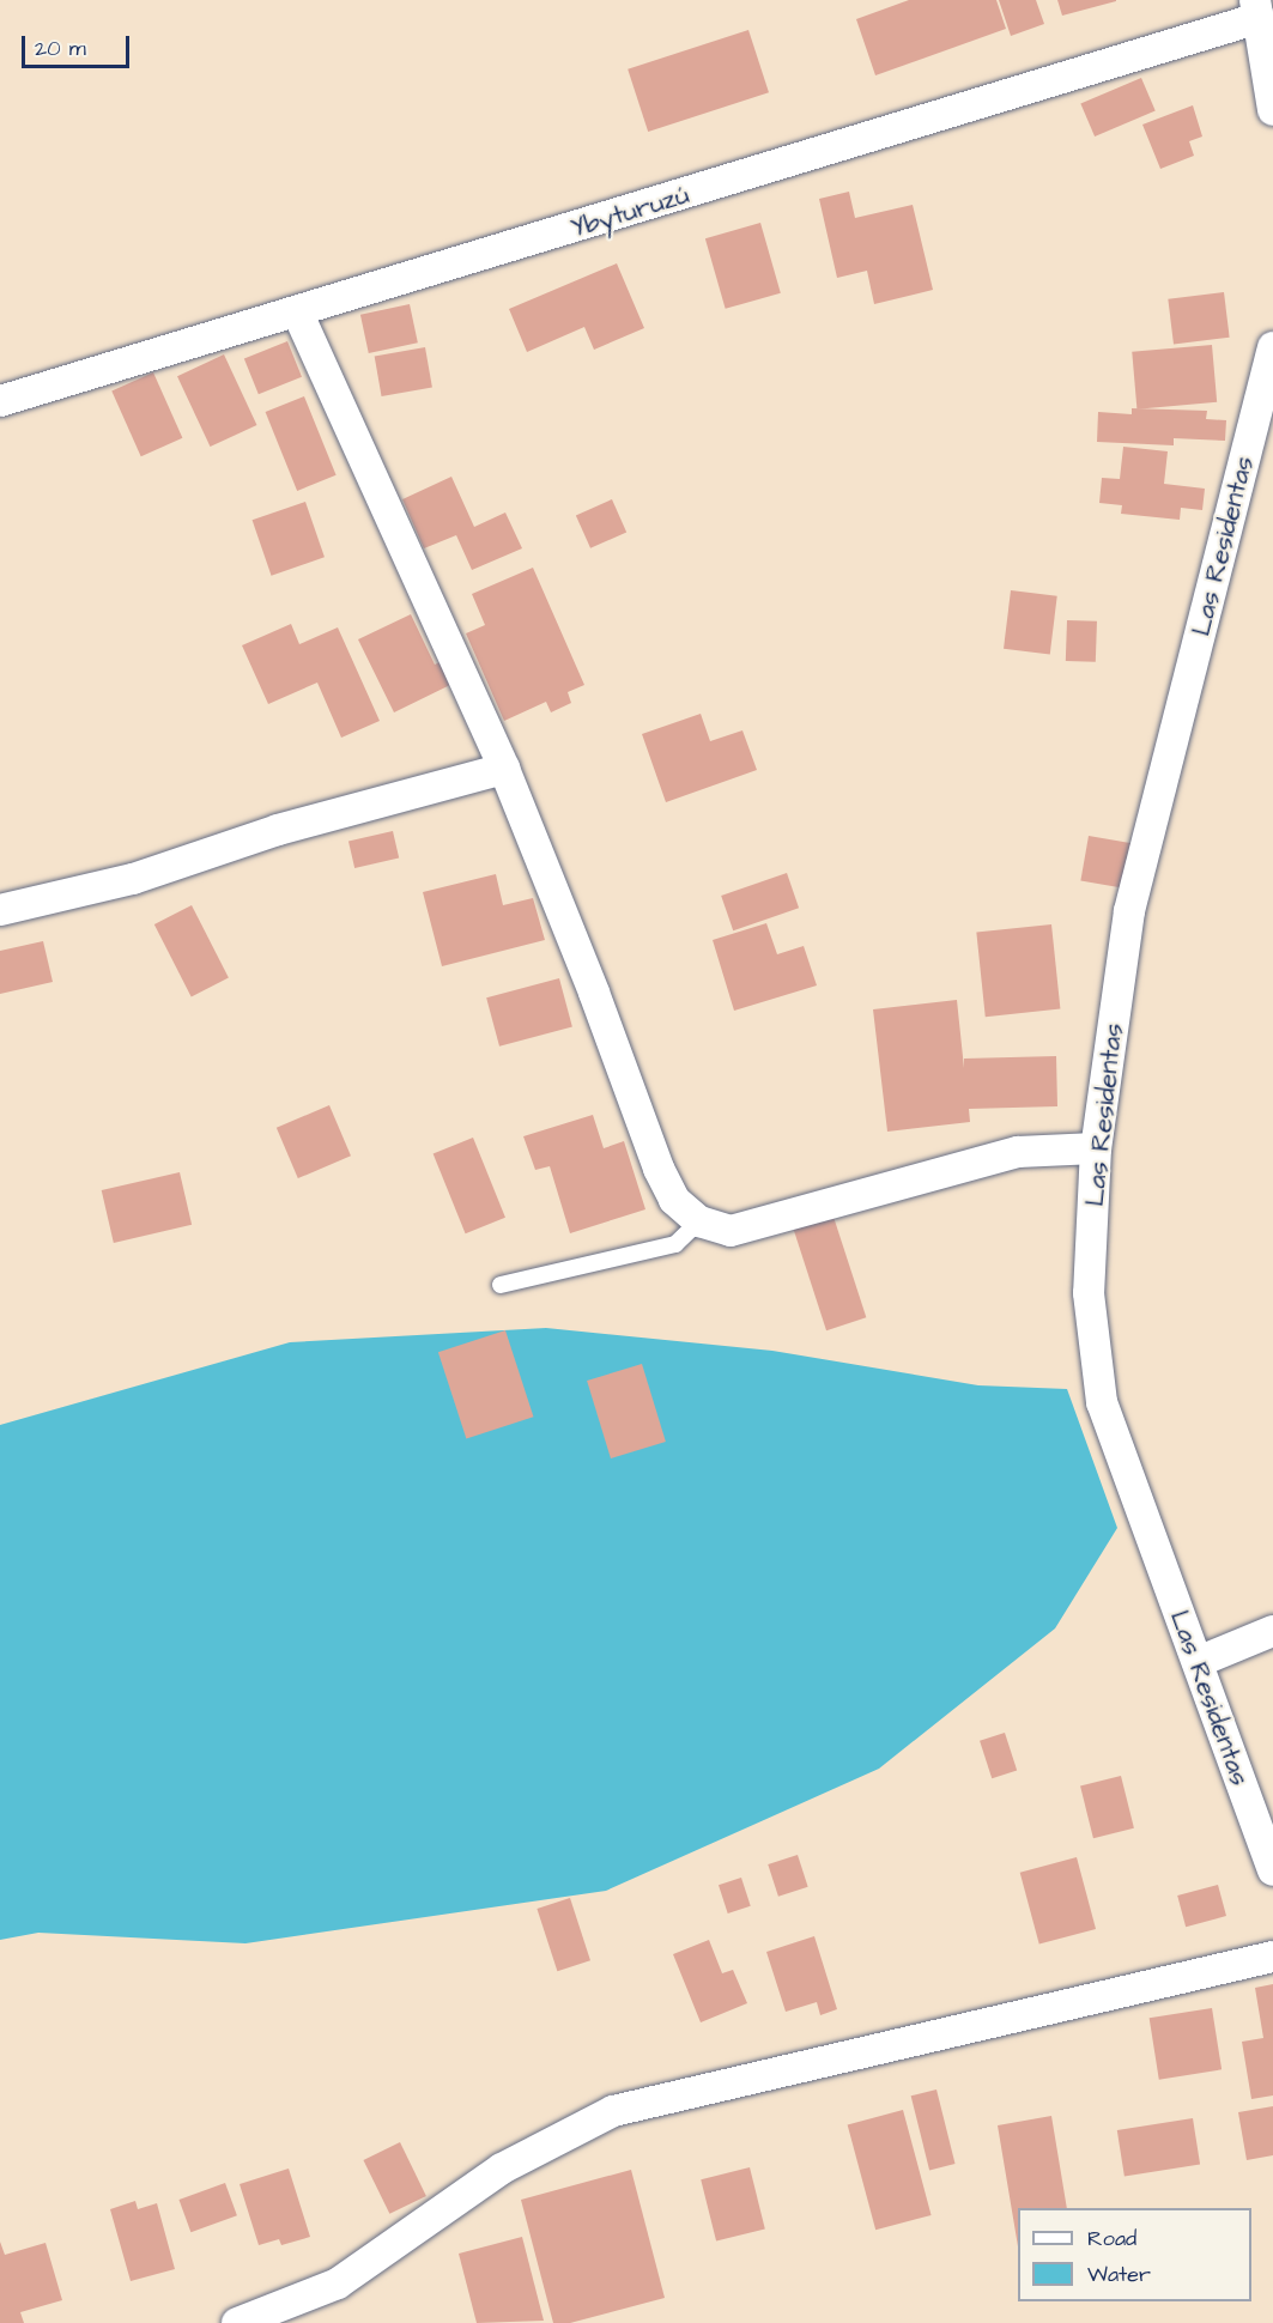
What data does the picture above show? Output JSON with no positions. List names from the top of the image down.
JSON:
{
  "streets": {
    "street": ["Ybyturuzú", "Las Residentas"]
  },
  "legend": ["Road", "Water"],
  "scale_bar": "20 m"
}
